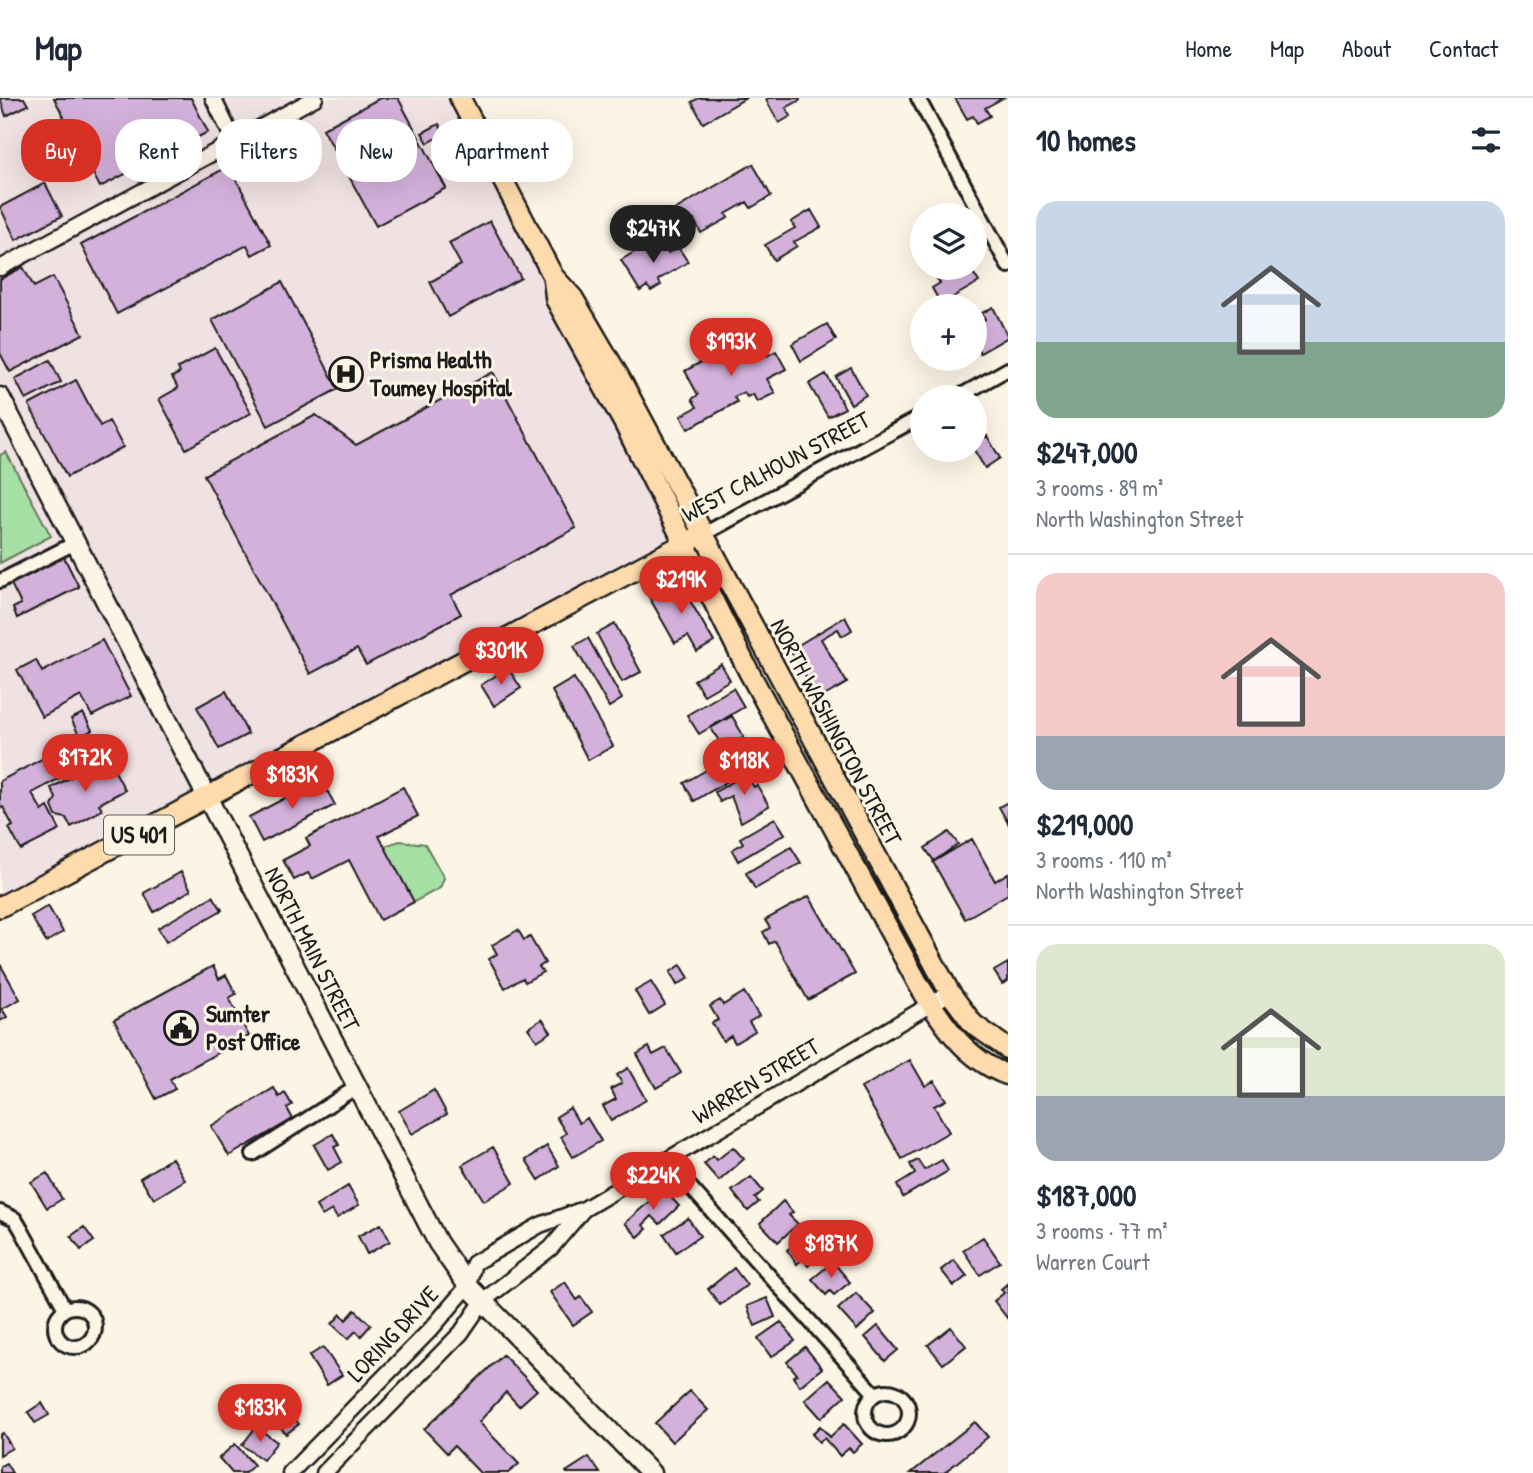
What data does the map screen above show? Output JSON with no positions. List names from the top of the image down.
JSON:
{
  "streets": {
    "main road": [
      "WEST CALHOUN STREET",
      "NORTH WASHINGTON STREET",
      "US 401",
      "NORTH MAIN STREET"
    ],
    "street": ["WARREN STREET", "LORING DRIVE"]
  },
  "crossings": [
    ["WEST CALHOUN STREET", "NORTH WASHINGTON STREET"],
    ["WEST CALHOUN STREET", "US 401"],
    ["WEST CALHOUN STREET", "NORTH MAIN STREET"],
    ["NORTH WASHINGTON STREET", "WARREN STREET"],
    ["US 401", "NORTH MAIN STREET"],
    ["NORTH MAIN STREET", "WARREN STREET"],
    ["NORTH MAIN STREET", "LORING DRIVE"],
    ["WARREN STREET", "LORING DRIVE"]
  ],
  "places": {
    "hospital": ["Prisma Health Toumey Hospital"],
    "public building": ["Sumter Post Office"]
  },
  "page": {
    "header": "Map",
    "nav": [
      "Home",
      "Map",
      "About",
      "Contact"
    ],
    "heading": "10 homes",
    "chip": [
      "Buy",
      "Rent",
      "Filters",
      "New",
      "Apartment"
    ],
    "list": [
      {
        "name": "$247,000",
        "note": "3 rooms · 89 m² · North Washington Street"
      },
      {
        "name": "$219,000",
        "note": "3 rooms · 110 m² · North Washington Street"
      },
      {
        "name": "$187,000",
        "note": "3 rooms · 77 m² · Warren Court"
      }
    ],
    "map_buttons": ["+", "−"],
    "price": [
      "$247K",
      "$193K",
      "$219K",
      "$301K",
      "$172K",
      "$118K",
      "$183K",
      "$224K",
      "$187K",
      "$183K"
    ]
  }
}
